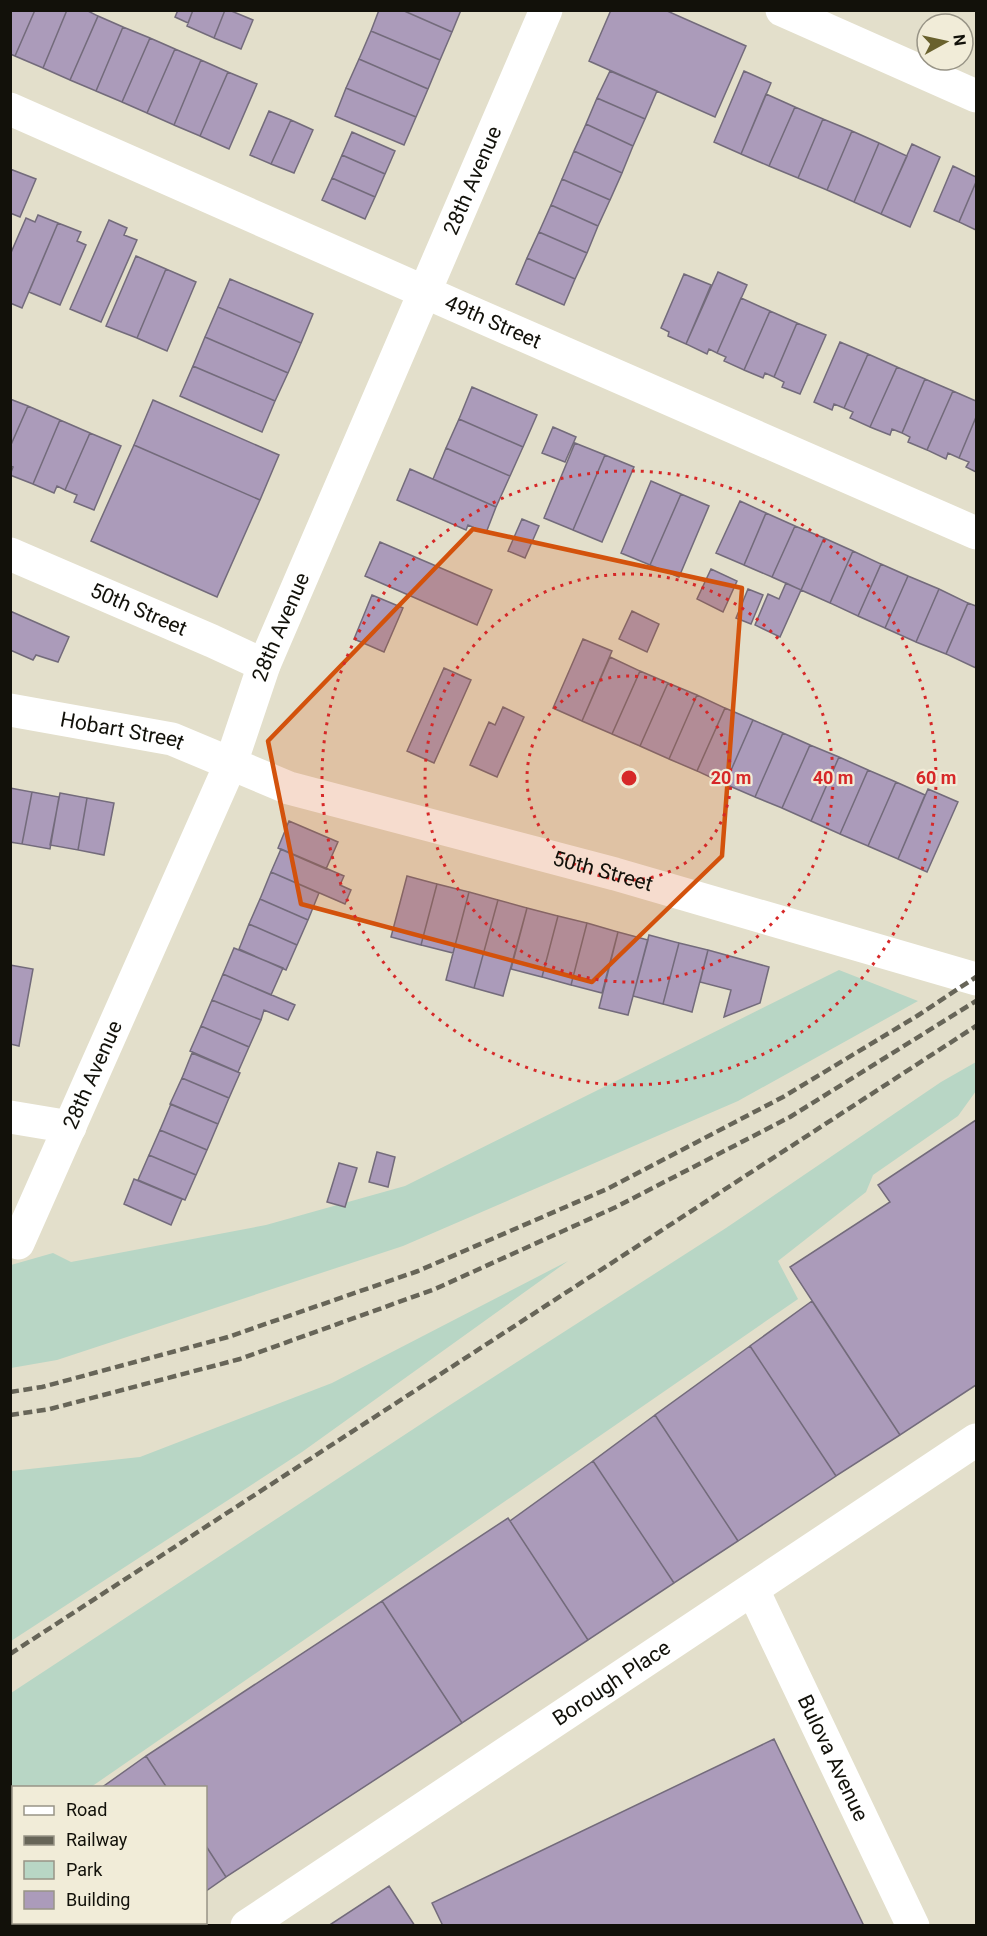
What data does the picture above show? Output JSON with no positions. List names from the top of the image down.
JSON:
{
  "streets": {
    "street": [
      "28th Avenue",
      "49th Street",
      "50th Street",
      "Hobart Street",
      "Borough Place",
      "Bulova Avenue"
    ]
  },
  "crossings": [
    ["28th Avenue", "49th Street"],
    ["28th Avenue", "50th Street"],
    ["28th Avenue", "Hobart Street"],
    ["50th Street", "Hobart Street"],
    ["Borough Place", "Bulova Avenue"]
  ],
  "legend": [
    "Road",
    "Railway",
    "Park",
    "Building"
  ],
  "north": "right",
  "rings": ["20 m", "40 m", "60 m"]
}
